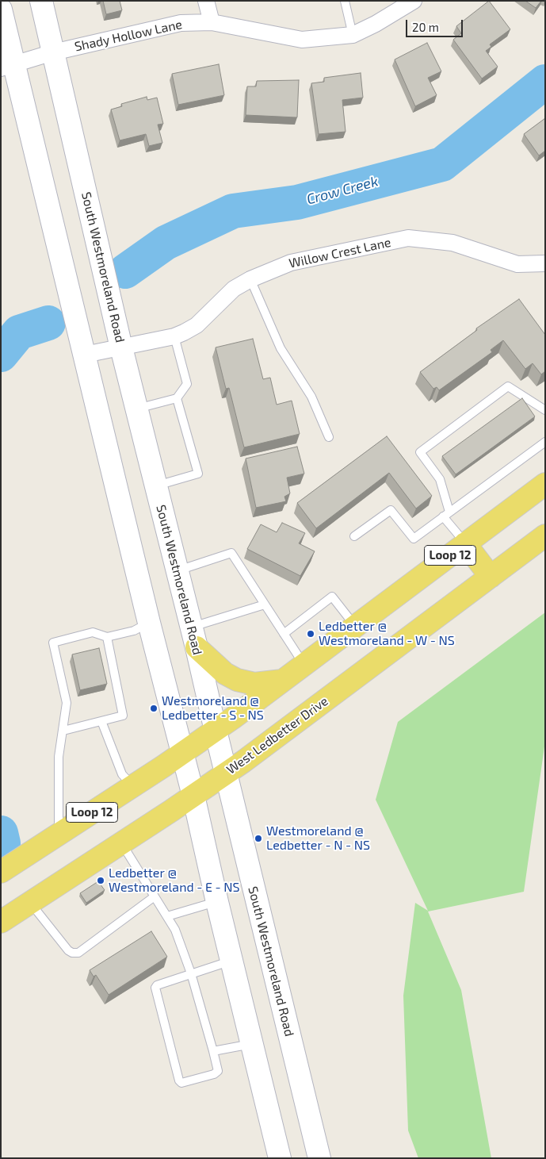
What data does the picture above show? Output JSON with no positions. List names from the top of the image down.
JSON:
{
  "streets": {
    "main road": ["South Westmoreland Road", "Loop 12", "West Ledbetter Drive"],
    "street": ["Shady Hollow Lane", "Willow Crest Lane"]
  },
  "crossings": [
    ["Shady Hollow Lane", "South Westmoreland Road"],
    ["Willow Crest Lane", "South Westmoreland Road"],
    ["South Westmoreland Road", "Loop 12"],
    ["South Westmoreland Road", "West Ledbetter Drive"]
  ],
  "water": ["Crow Creek"],
  "places": [
    "Ledbetter @ Westmoreland - W - NS",
    "Westmoreland @ Ledbetter - S - NS",
    "Westmoreland @ Ledbetter - N - NS",
    "Ledbetter @ Westmoreland - E - NS"
  ],
  "scale_bar": "20 m"
}
